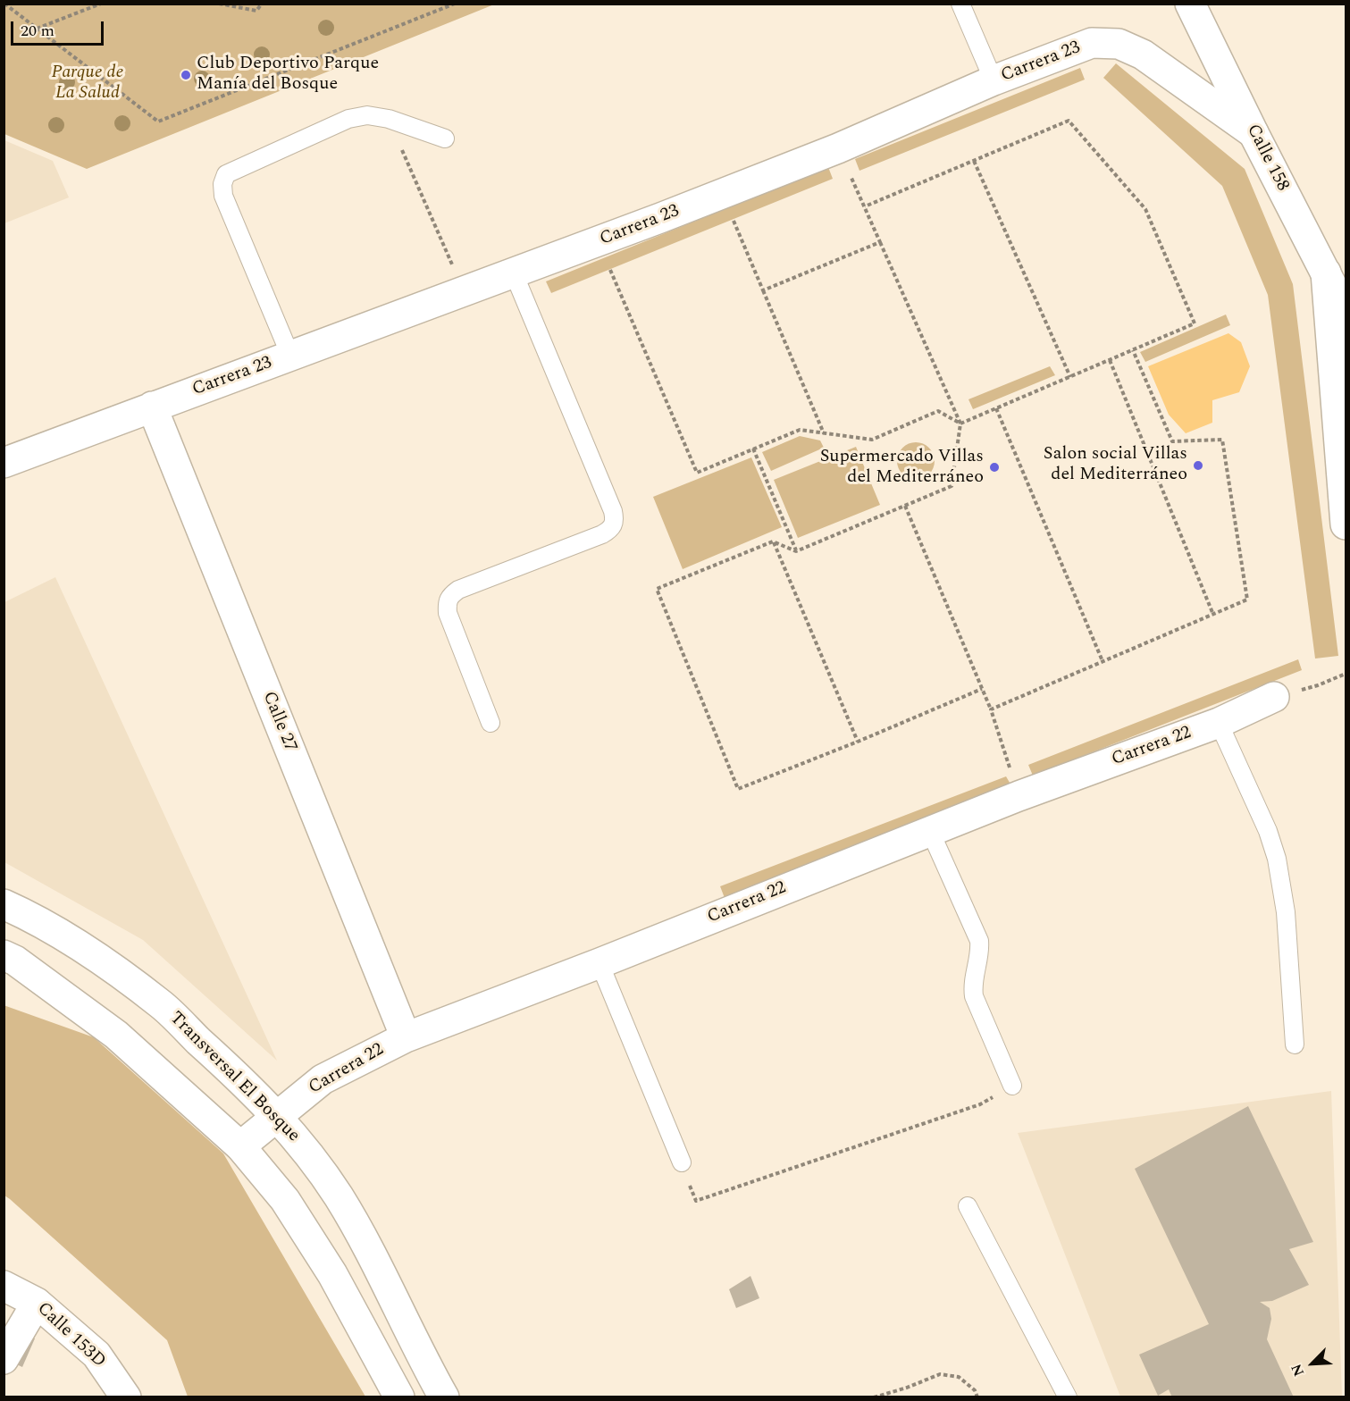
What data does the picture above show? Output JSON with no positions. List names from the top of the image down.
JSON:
{
  "streets": {
    "street": [
      "Carrera 23",
      "Calle 158",
      "Calle 27",
      "Carrera 22",
      "Transversal El Bosque",
      "Calle 153D"
    ]
  },
  "crossings": [
    ["Carrera 23", "Calle 158"],
    ["Carrera 23", "Calle 27"],
    ["Calle 27", "Carrera 22"],
    ["Carrera 22", "Transversal El Bosque"]
  ],
  "parks": ["Parque de La Salud"],
  "places": ["Club Deportivo Parque Manía del Bosque", "Salon social Villas del Mediterráneo", "Supermercado Villas del Mediterráneo"],
  "scale_bar": "20 m",
  "north": "bottom left"
}
